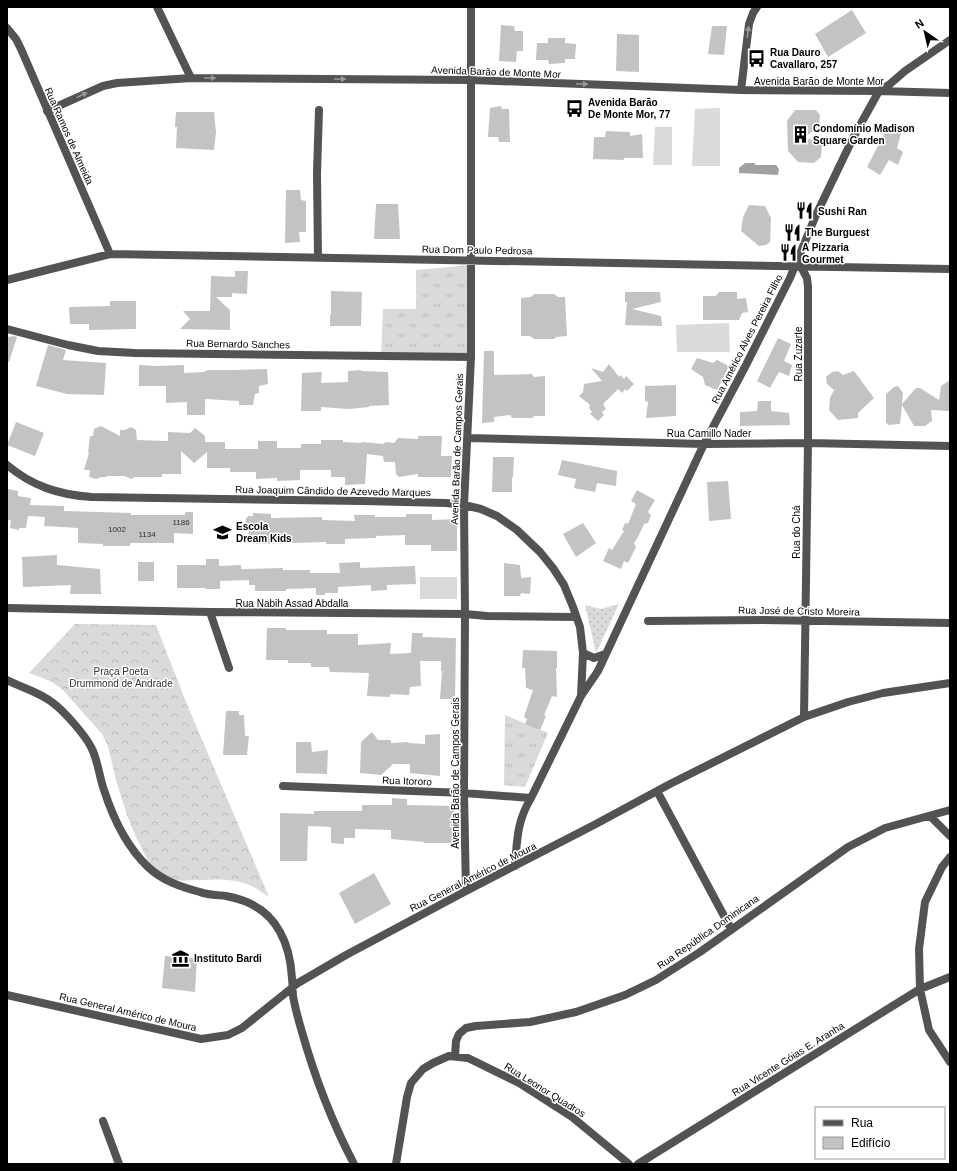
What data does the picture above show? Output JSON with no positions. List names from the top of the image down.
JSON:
{
  "streets": {
    "street": [
      "Avenida Barão de Monte Mor",
      "Rua Ramos de Almeida",
      "Rua Dom Paulo Pedrosa",
      "Rua Américo Alves Pereira Filho",
      "Rua Bernardo Sanches",
      "Rua Zuzarte",
      "Rua Camillo Nader",
      "Avenida Barão de Campos Gerais",
      "Rua Joaquim Cândido de Azevedo Marques",
      "Rua do Chá",
      "Rua Nabih Assad Abdalla",
      "Rua José de Cristo Moreira",
      "Rua Itororo",
      "Rua General Américo de Moura",
      "Rua República Dominicana",
      "Rua Vicente Góias E. Aranha",
      "Rua Leonor Quadros"
    ]
  },
  "crossings": [
    ["Avenida Barão de Monte Mor", "Rua Ramos de Almeida"],
    ["Avenida Barão de Monte Mor", "Rua Américo Alves Pereira Filho"],
    ["Avenida Barão de Monte Mor", "Avenida Barão de Campos Gerais"],
    ["Rua Ramos de Almeida", "Rua Dom Paulo Pedrosa"],
    ["Rua Dom Paulo Pedrosa", "Rua Américo Alves Pereira Filho"],
    ["Rua Dom Paulo Pedrosa", "Rua Zuzarte"],
    ["Rua Dom Paulo Pedrosa", "Avenida Barão de Campos Gerais"],
    ["Rua Américo Alves Pereira Filho", "Rua Zuzarte"],
    ["Rua Américo Alves Pereira Filho", "Rua Camillo Nader"],
    ["Rua Américo Alves Pereira Filho", "Rua Joaquim Cândido de Azevedo Marques"],
    ["Rua Bernardo Sanches", "Avenida Barão de Campos Gerais"],
    ["Rua Zuzarte", "Rua Camillo Nader"],
    ["Rua Zuzarte", "Rua do Chá"],
    ["Rua Camillo Nader", "Avenida Barão de Campos Gerais"],
    ["Rua Camillo Nader", "Rua do Chá"],
    ["Avenida Barão de Campos Gerais", "Rua Joaquim Cândido de Azevedo Marques"],
    ["Avenida Barão de Campos Gerais", "Rua Nabih Assad Abdalla"],
    ["Avenida Barão de Campos Gerais", "Rua Itororo"],
    ["Avenida Barão de Campos Gerais", "Rua General Américo de Moura"],
    ["Rua Joaquim Cândido de Azevedo Marques", "Rua Nabih Assad Abdalla"],
    ["Rua Joaquim Cândido de Azevedo Marques", "Rua Itororo"],
    ["Rua Joaquim Cândido de Azevedo Marques", "Rua General Américo de Moura"],
    ["Rua do Chá", "Rua José de Cristo Moreira"],
    ["Rua do Chá", "Rua General Américo de Moura"],
    ["Rua República Dominicana", "Rua Leonor Quadros"]
  ],
  "one_way": ["Avenida Barão de Monte Mor"],
  "parks": ["Praça Poeta Drummond de Andrade"],
  "places": {
    "bus stop": ["Rua Dauro Cavallaro, 257", "Avenida Barão De Monte Mor, 77"],
    "building": ["Condomínio Madison Square Garden"],
    "restaurant": ["Sushi Ran", "The Burguest", "A Pizzaria Gourmet"],
    "school or university": ["Escola Dream Kids"],
    "museum": ["Instituto Bardi"]
  },
  "house_numbers": ["1186", "1002", "1134"],
  "legend": ["Rua", "Edifício"],
  "north": "top left"
}
